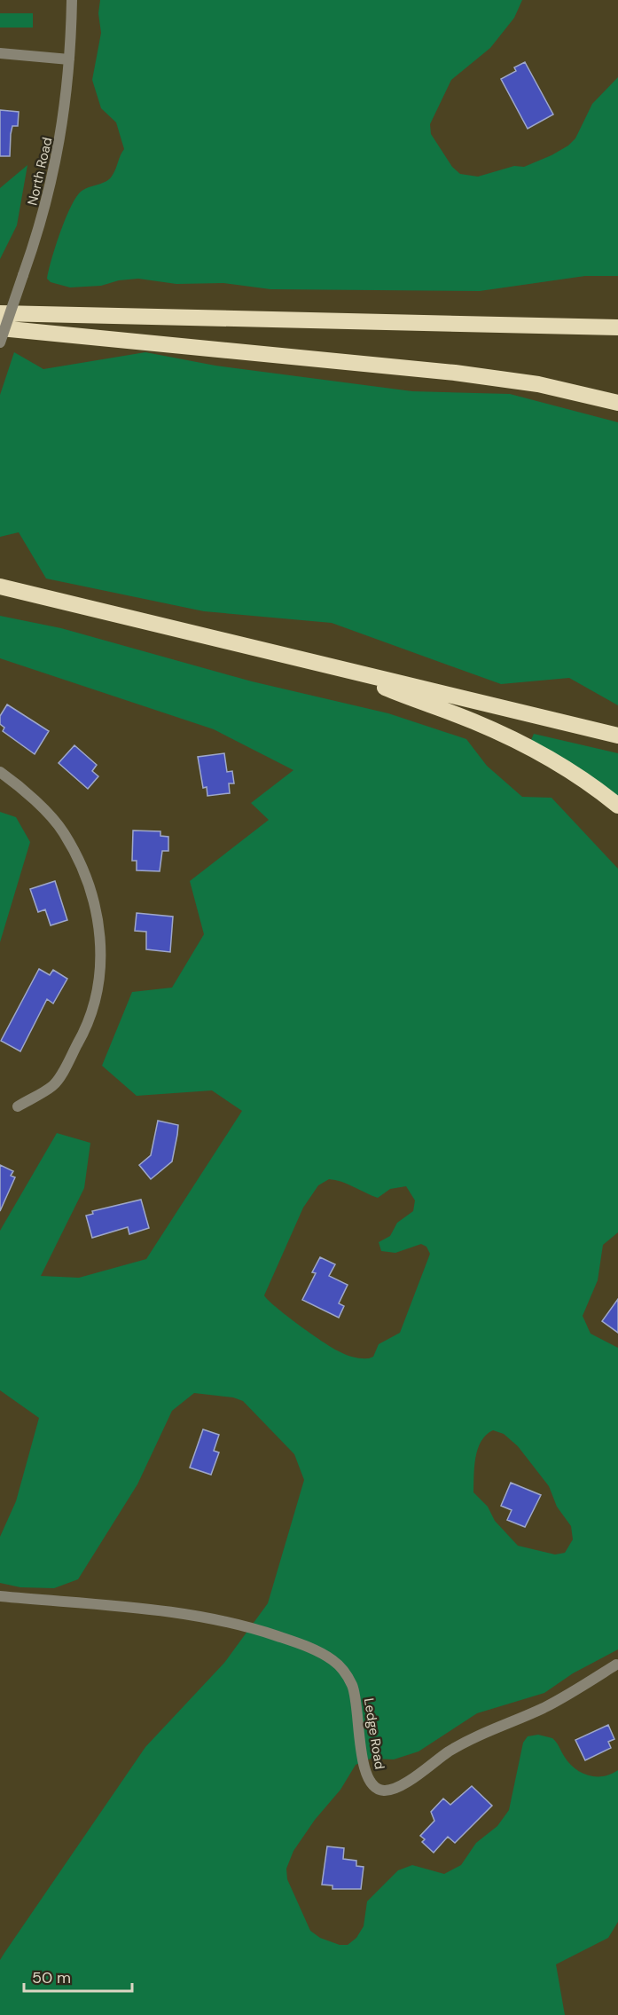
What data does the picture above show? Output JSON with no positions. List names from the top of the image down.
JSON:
{
  "streets": {
    "street": ["North Road", "Ledge Road"]
  },
  "scale_bar": "50 m"
}
